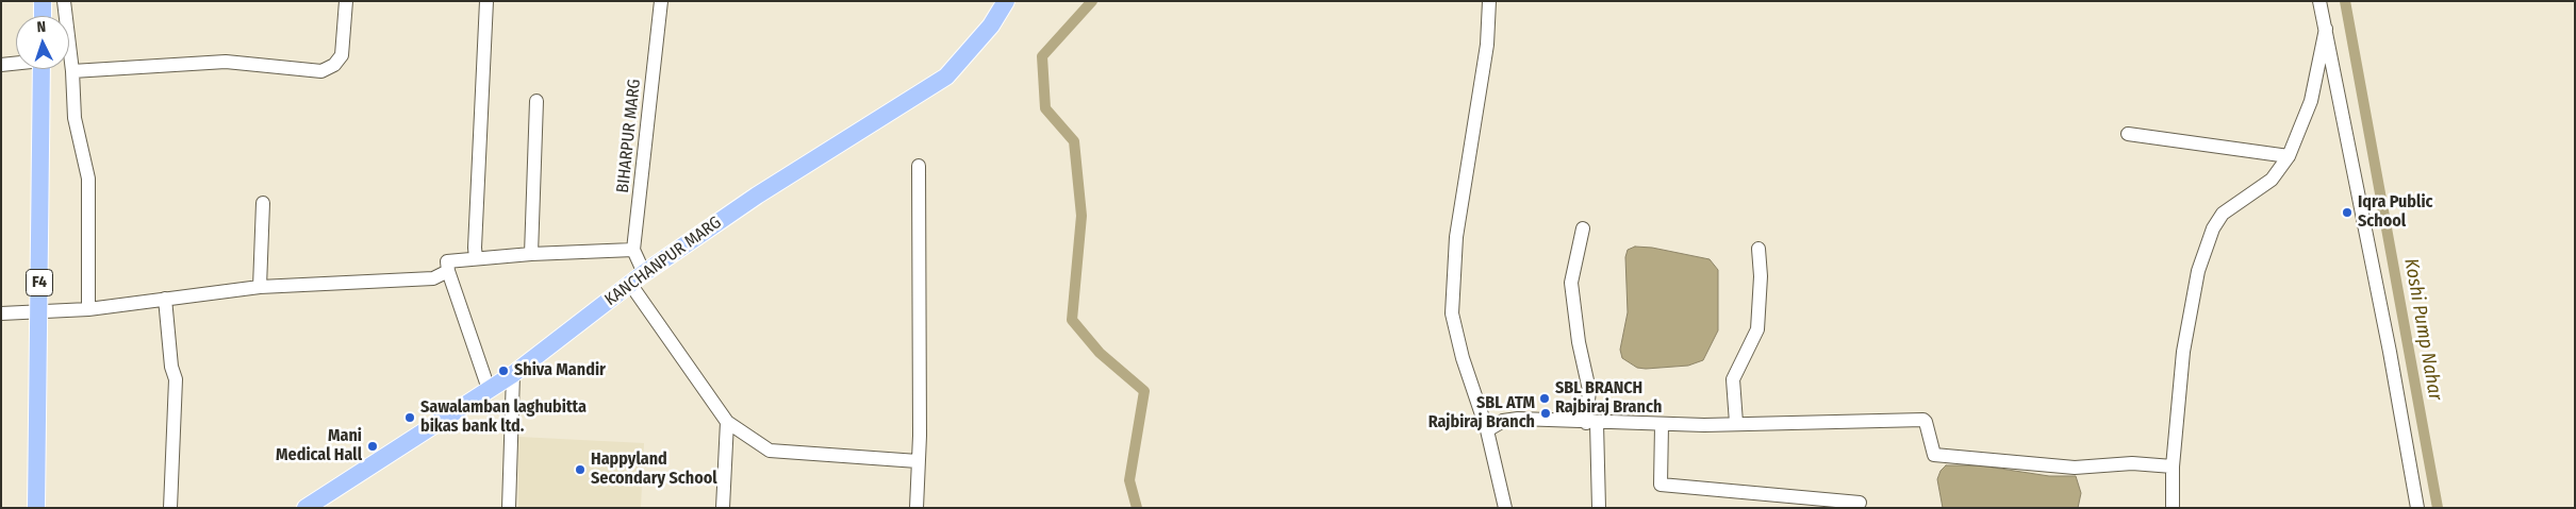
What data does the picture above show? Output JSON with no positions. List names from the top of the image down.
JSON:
{
  "streets": {
    "main road": ["KANCHANPUR MARG", "F4"],
    "street": ["BIHARPUR MARG"]
  },
  "water": ["Koshi Pump Nahar"],
  "places": [
    "Iqra Public School",
    "Shiva Mandir",
    "SBL BRANCH Rajbiraj Branch",
    "SBL ATM Rajbiraj Branch",
    "Sawalamban laghubitta bikas bank ltd.",
    "Mani Medical Hall",
    "Happyland Secondary School"
  ],
  "north": "top"
}
